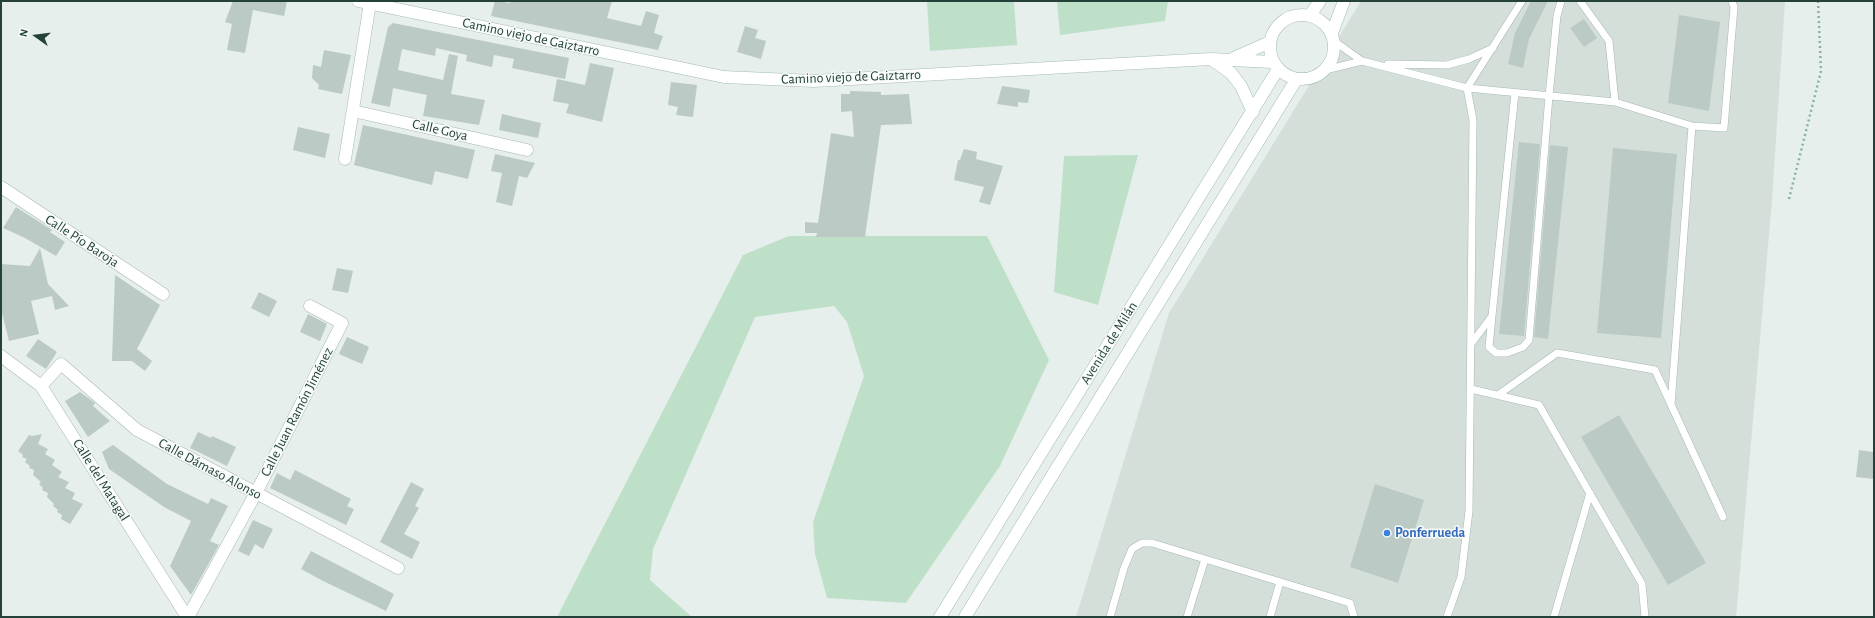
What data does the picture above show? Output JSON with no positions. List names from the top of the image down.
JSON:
{
  "streets": {
    "street": [
      "Camino viejo de Gaiztarro",
      "Calle Goya",
      "Calle Pío Baroja",
      "Avenida de Milán",
      "Calle Juan Ramón Jiménez",
      "Calle Dámaso Alonso",
      "Calle del Matagal"
    ]
  },
  "crossings": [
    ["Camino viejo de Gaiztarro", "Avenida de Milán"],
    ["Calle Juan Ramón Jiménez", "Calle Dámaso Alonso"],
    ["Calle Juan Ramón Jiménez", "Calle del Matagal"],
    ["Calle Dámaso Alonso", "Calle del Matagal"]
  ],
  "places": ["Ponferrueda"],
  "north": "left"
}
